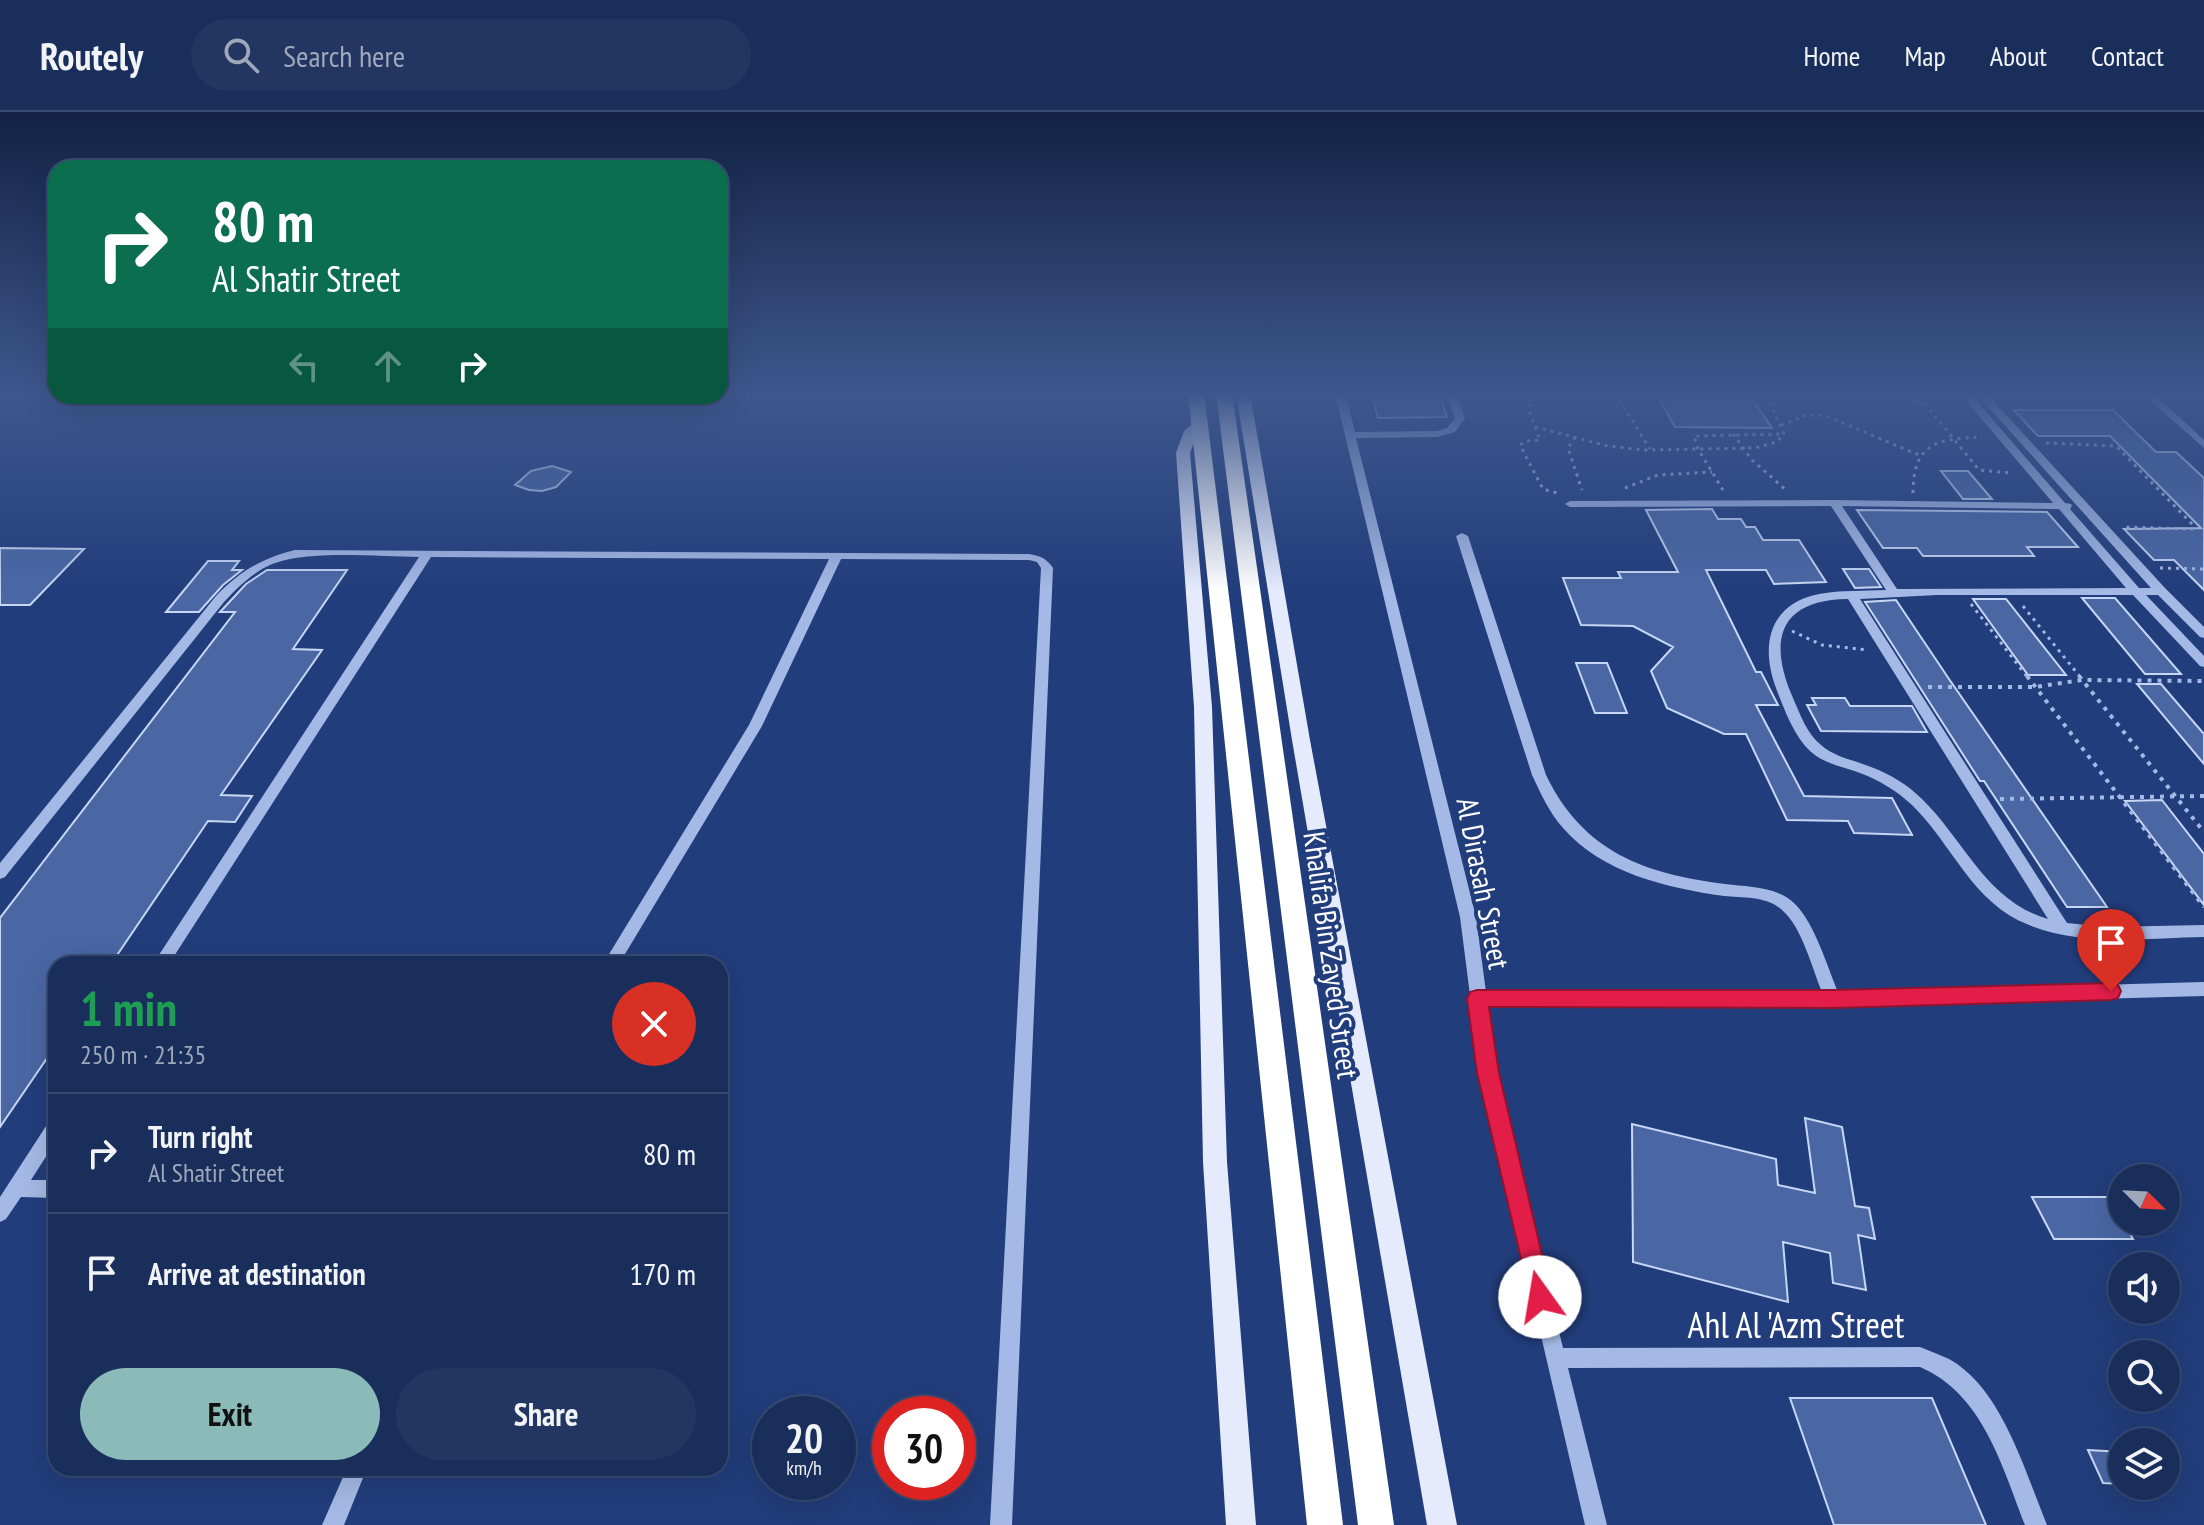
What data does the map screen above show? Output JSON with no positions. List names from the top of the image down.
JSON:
{
  "streets": {
    "highway": ["Khalifa Bin Zayed Street"],
    "street": ["Al Dirasah Street", "Ahl Al 'Azm Street"]
  },
  "crossings": [
    ["Al Dirasah Street", "Ahl Al 'Azm Street"]
  ],
  "north": "bottom right",
  "page": {
    "header": "Routely",
    "search": "Search here",
    "nav": [
      "Home",
      "Map",
      "About",
      "Contact"
    ],
    "turn": ["80 m", "Al Shatir Street"],
    "heading": ["1 min", "250 m · 21:35"],
    "list": [
      {
        "name": "Turn right",
        "note": "Al Shatir Street",
        "value": "80 m"
      },
      {
        "name": "Arrive at destination",
        "value": "170 m"
      }
    ],
    "buttons": ["Exit", "Share"],
    "speed": "20 km/h",
    "limit": "30"
  }
}
